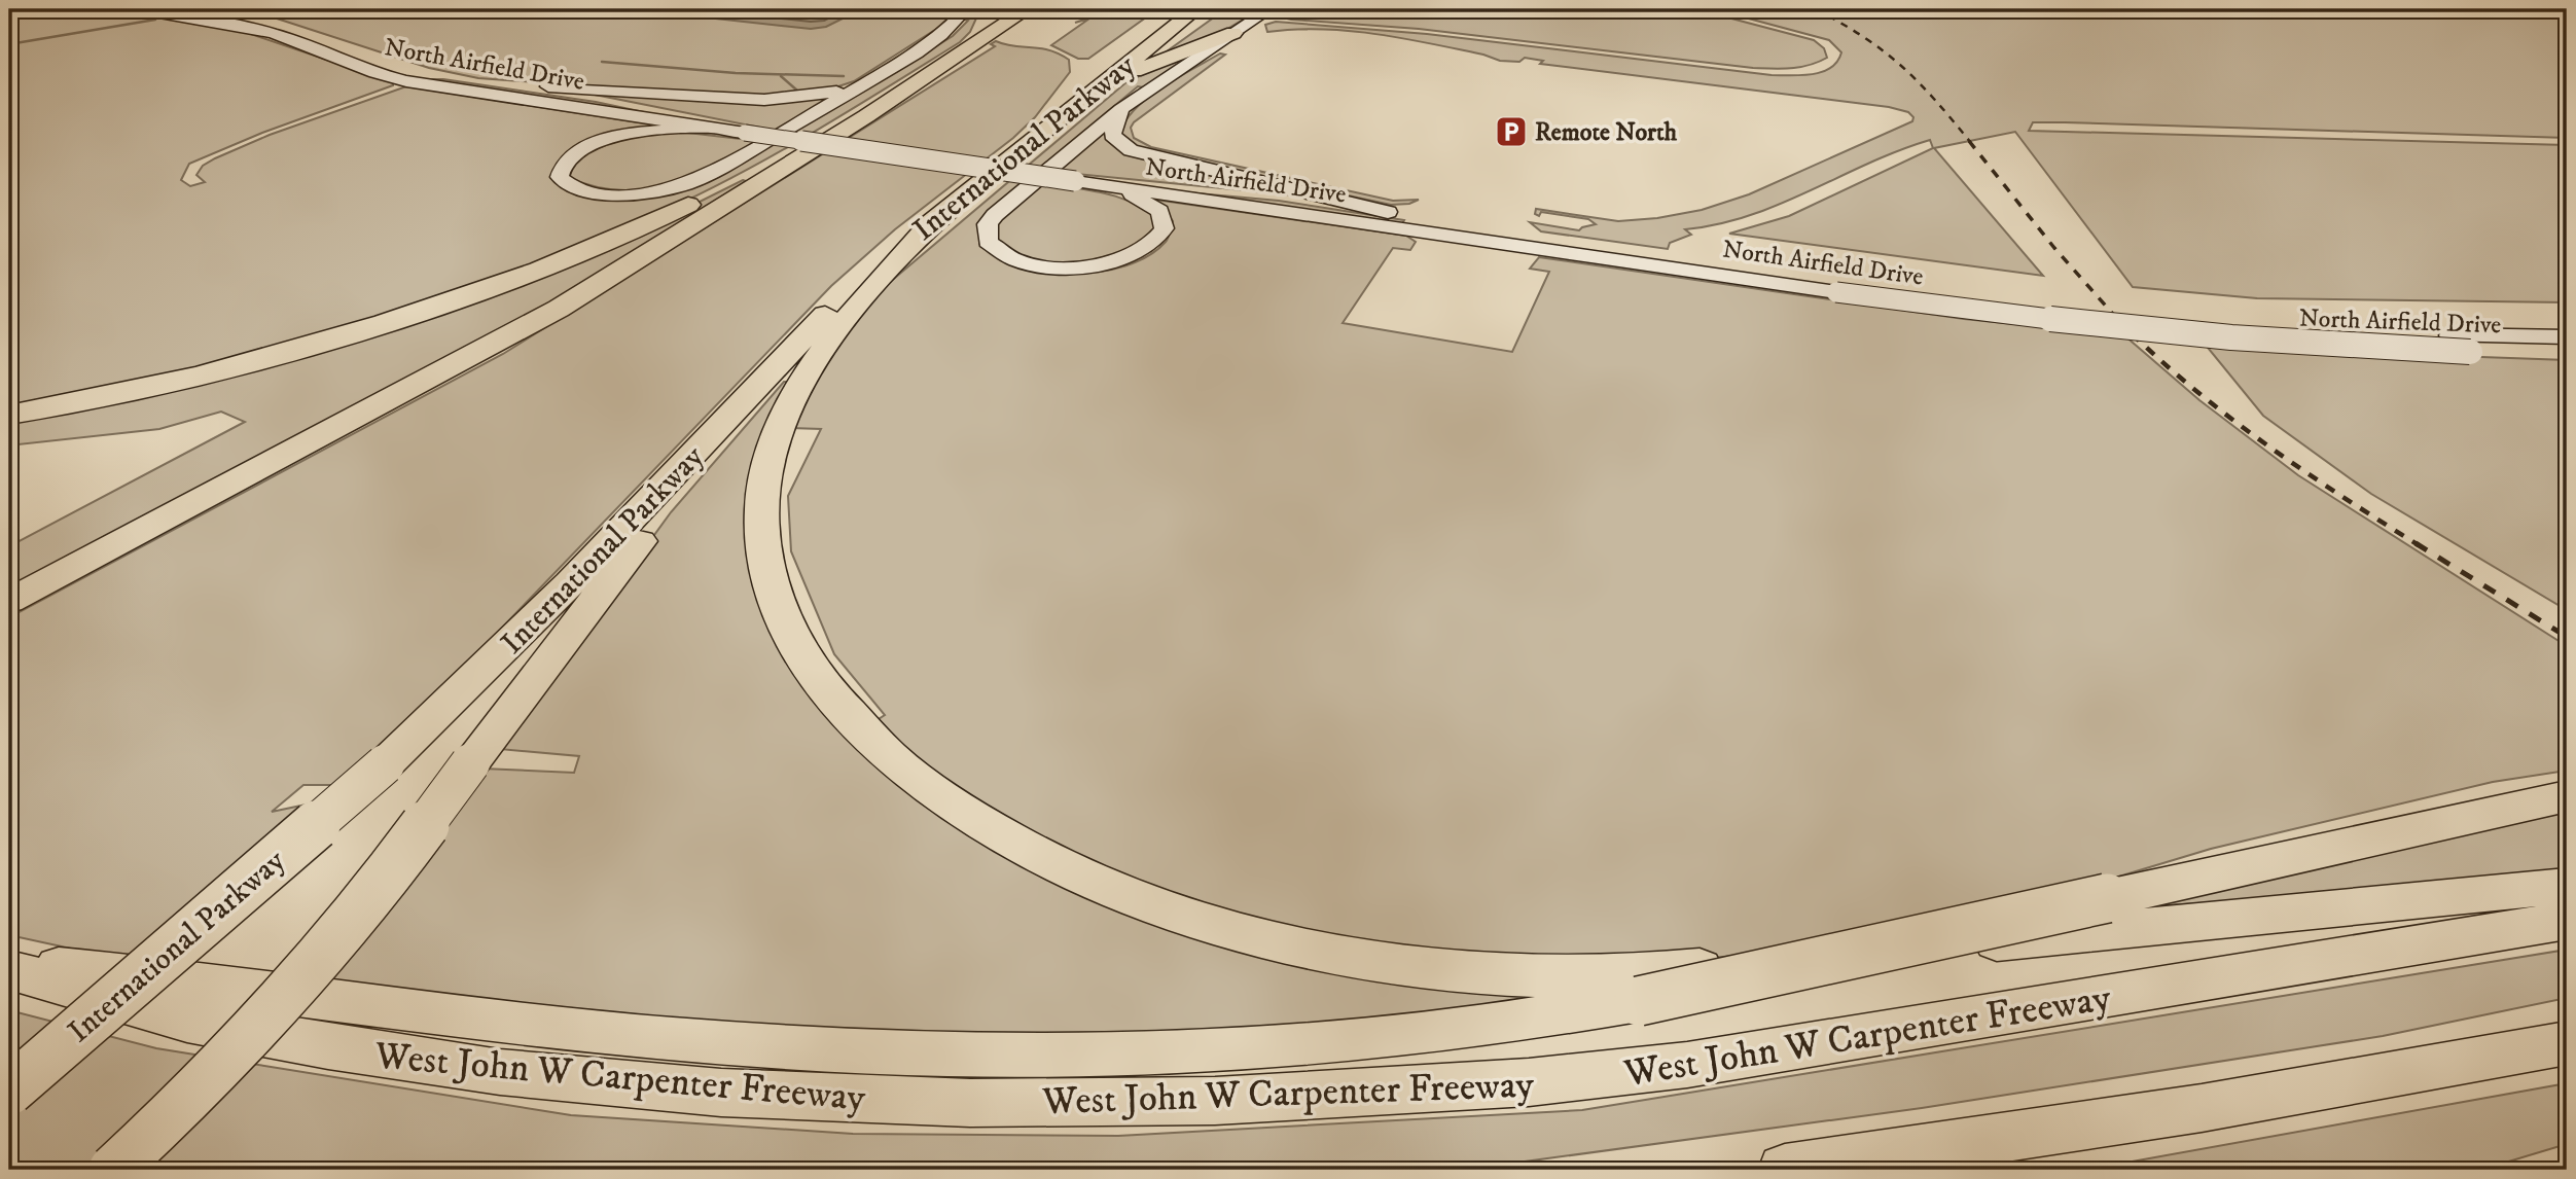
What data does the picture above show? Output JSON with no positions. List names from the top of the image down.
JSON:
{
  "streets": {
    "highway": ["International Parkway", "West John W Carpenter Freeway"],
    "main road": ["North Airfield Drive"]
  },
  "places": {
    "parking": ["Remote North"]
  }
}
